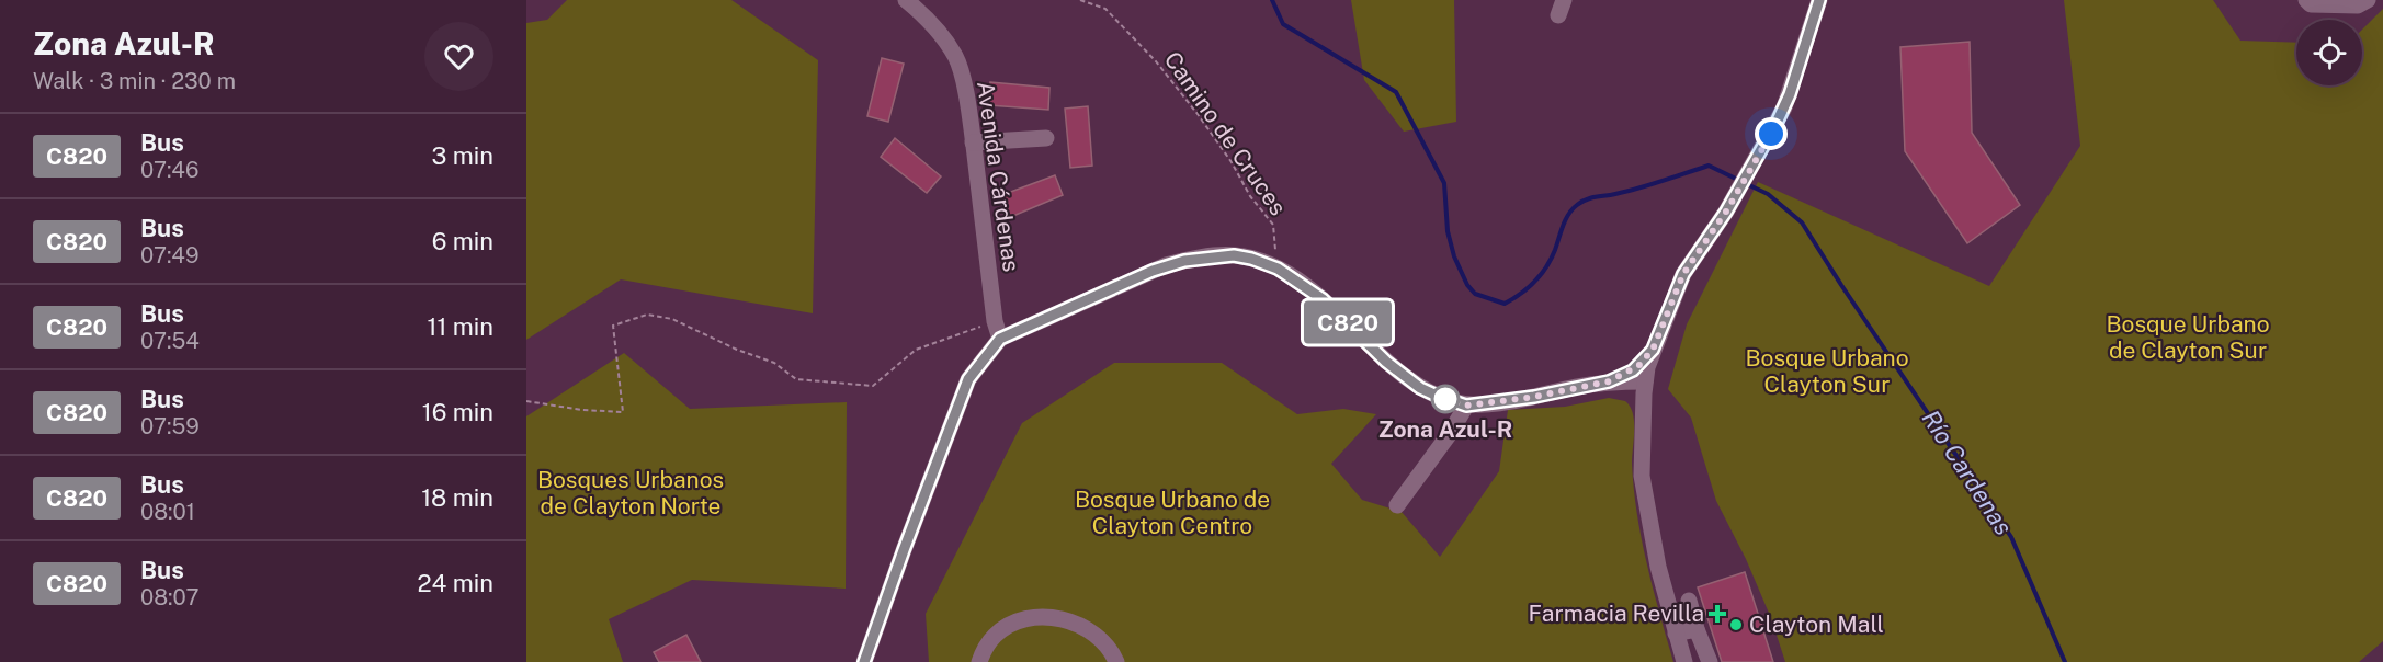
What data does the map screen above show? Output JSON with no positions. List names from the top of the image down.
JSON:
{
  "streets": {
    "street": ["Avenida Cárdenas"],
    "path": ["Camino de Cruces"]
  },
  "water": ["Río Cardenas"],
  "parks": [
    "Bosque Urbano de Clayton Sur",
    "Bosque Urbano Clayton Sur",
    "Bosques Urbanos de Clayton Norte",
    "Bosque Urbano de Clayton Centro"
  ],
  "places": {
    "other": ["Zona Azul-R", "Clayton Mall"],
    "health": ["Farmacia Revilla"]
  },
  "lines": ["bus line C820"],
  "page": {
    "heading": ["Zona Azul-R", "Walk · 3 min · 230 m"],
    "on_map": "C820",
    "list": [
      {
        "mark": "C820",
        "name": "Bus",
        "note": "07:46",
        "value": "3 min"
      },
      {
        "mark": "C820",
        "name": "Bus",
        "note": "07:49",
        "value": "6 min"
      },
      {
        "mark": "C820",
        "name": "Bus",
        "note": "07:54",
        "value": "11 min"
      },
      {
        "mark": "C820",
        "name": "Bus",
        "note": "07:59",
        "value": "16 min"
      },
      {
        "mark": "C820",
        "name": "Bus",
        "note": "08:01",
        "value": "18 min"
      },
      {
        "mark": "C820",
        "name": "Bus",
        "note": "08:07",
        "value": "24 min"
      }
    ]
  }
}
